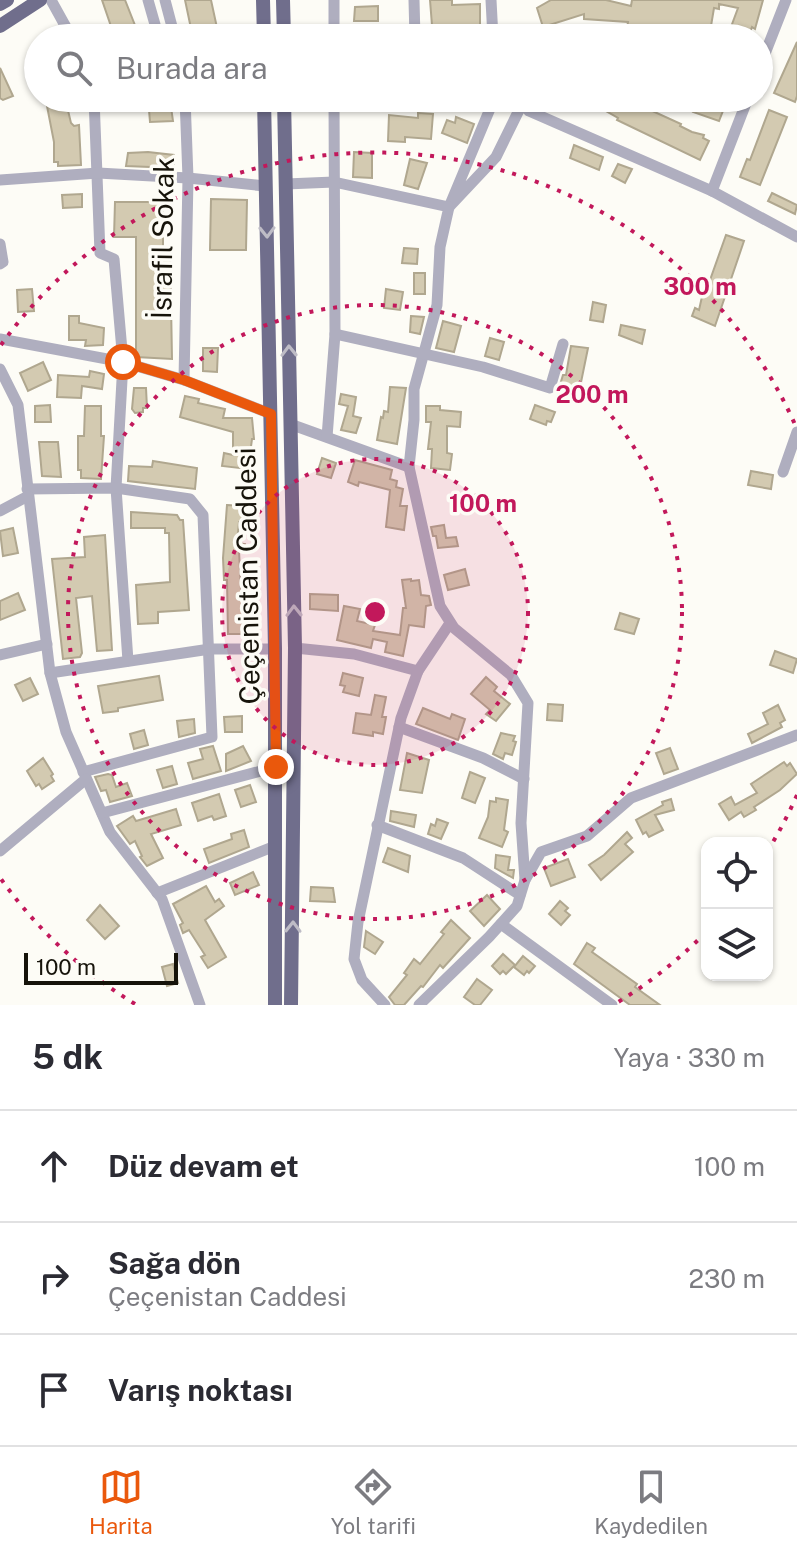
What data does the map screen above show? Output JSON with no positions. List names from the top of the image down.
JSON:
{
  "streets": {
    "main road": ["Çeçenistan Caddesi"],
    "street": ["İsrafil Sokak"]
  },
  "scale_bar": "100 m",
  "page": {
    "search": "Burada ara",
    "scale": "100 m",
    "heading": ["5 dk", "Yaya · 330 m"],
    "list": [
      ["Düz devam et", "100 m"],
      ["Sağa dön", "Çeçenistan Caddesi", "230 m"],
      "Varış noktası"
    ],
    "nav": ["Harita", "Yol tarifi", "Kaydedilen"]
  },
  "rings": ["300 m", "200 m", "100 m"]
}
